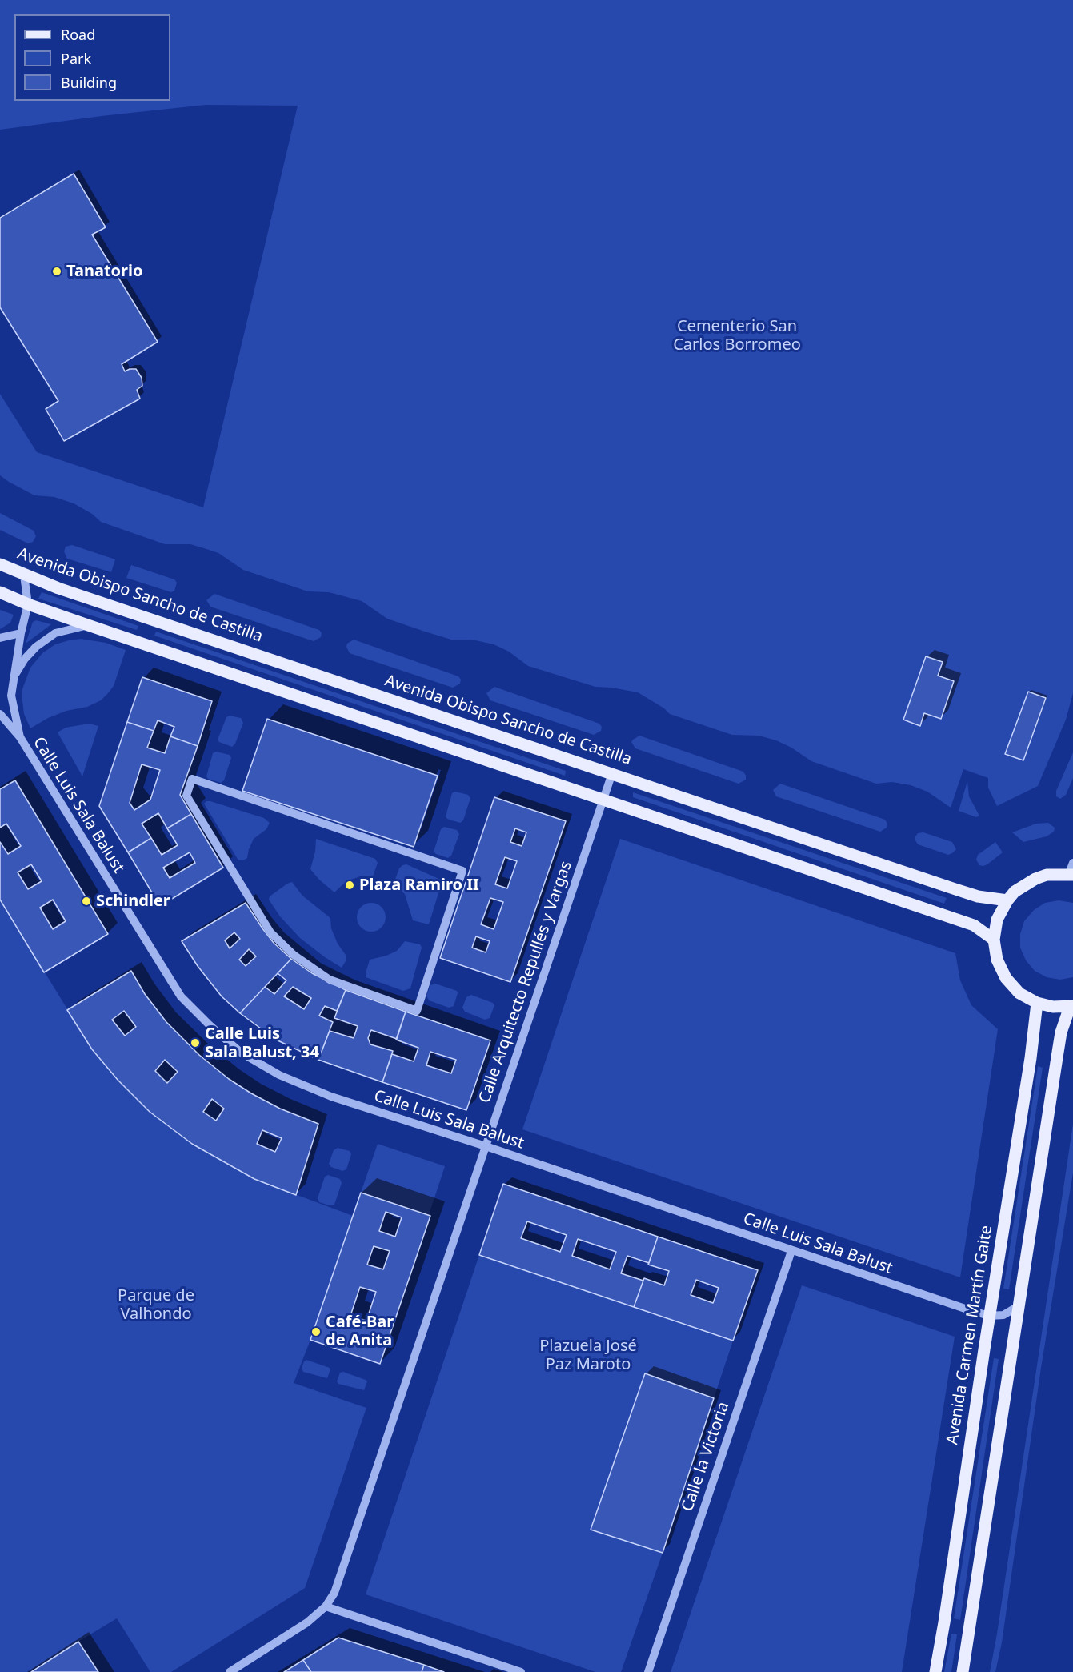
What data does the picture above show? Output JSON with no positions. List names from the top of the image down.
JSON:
{
  "streets": {
    "main road": ["Avenida Obispo Sancho de Castilla", "Avenida Carmen Martín Gaite"],
    "street": ["Calle Luis Sala Balust", "Calle Arquitecto Repullés y Vargas", "Calle la Victoria"]
  },
  "crossings": [
    ["Avenida Obispo Sancho de Castilla", "Calle Luis Sala Balust"],
    ["Avenida Obispo Sancho de Castilla", "Calle Arquitecto Repullés y Vargas"],
    ["Calle Luis Sala Balust", "Calle Arquitecto Repullés y Vargas"],
    ["Calle Luis Sala Balust", "Avenida Carmen Martín Gaite"],
    ["Calle Luis Sala Balust", "Calle la Victoria"]
  ],
  "parks": ["Cementerio San Carlos Borromeo", "Parque de Valhondo", "Plazuela José Paz Maroto"],
  "places": [
    "Tanatorio",
    "Plaza Ramiro II",
    "Schindler",
    "Calle Luis Sala Balust, 34",
    "Café-Bar de Anita"
  ],
  "legend": ["Road", "Park", "Building"]
}
